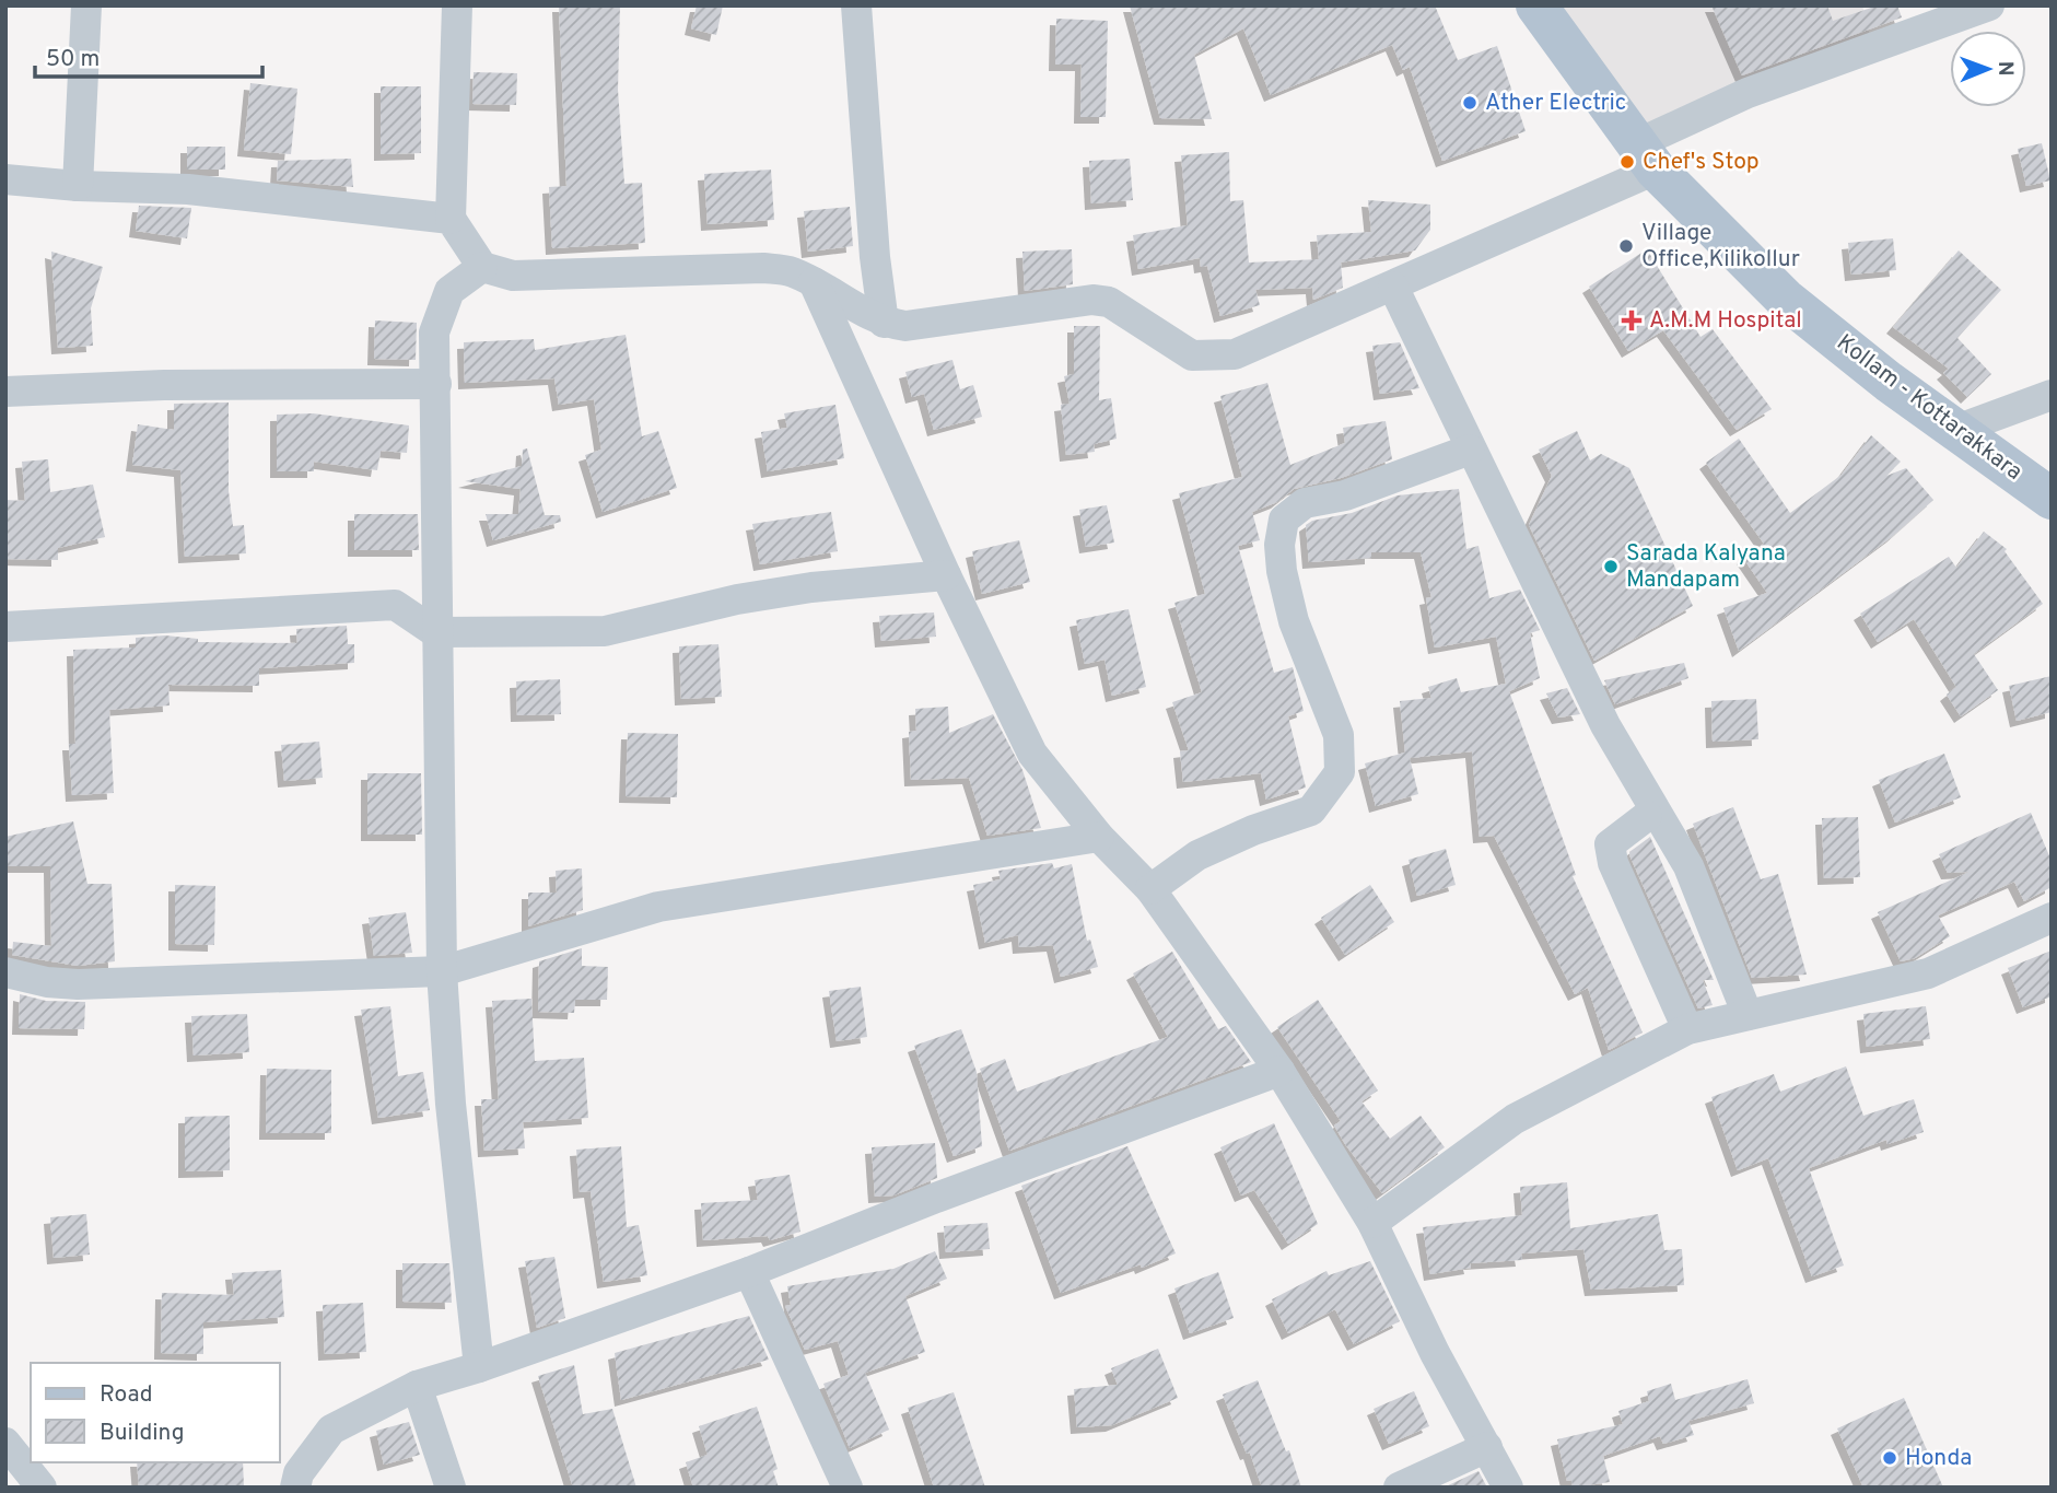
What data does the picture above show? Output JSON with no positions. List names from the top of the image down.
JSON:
{
  "streets": {
    "main road": ["Kollam - Kottarakkara"]
  },
  "places": {
    "other": [
      "Ather Electric",
      "Chef's Stop",
      "Village Office,Kilikollur",
      "Sarada Kalyana Mandapam",
      "Honda"
    ],
    "health": ["A.M.M Hospital"]
  },
  "legend": ["Road", "Building"],
  "scale_bar": "50 m",
  "north": "right"
}
